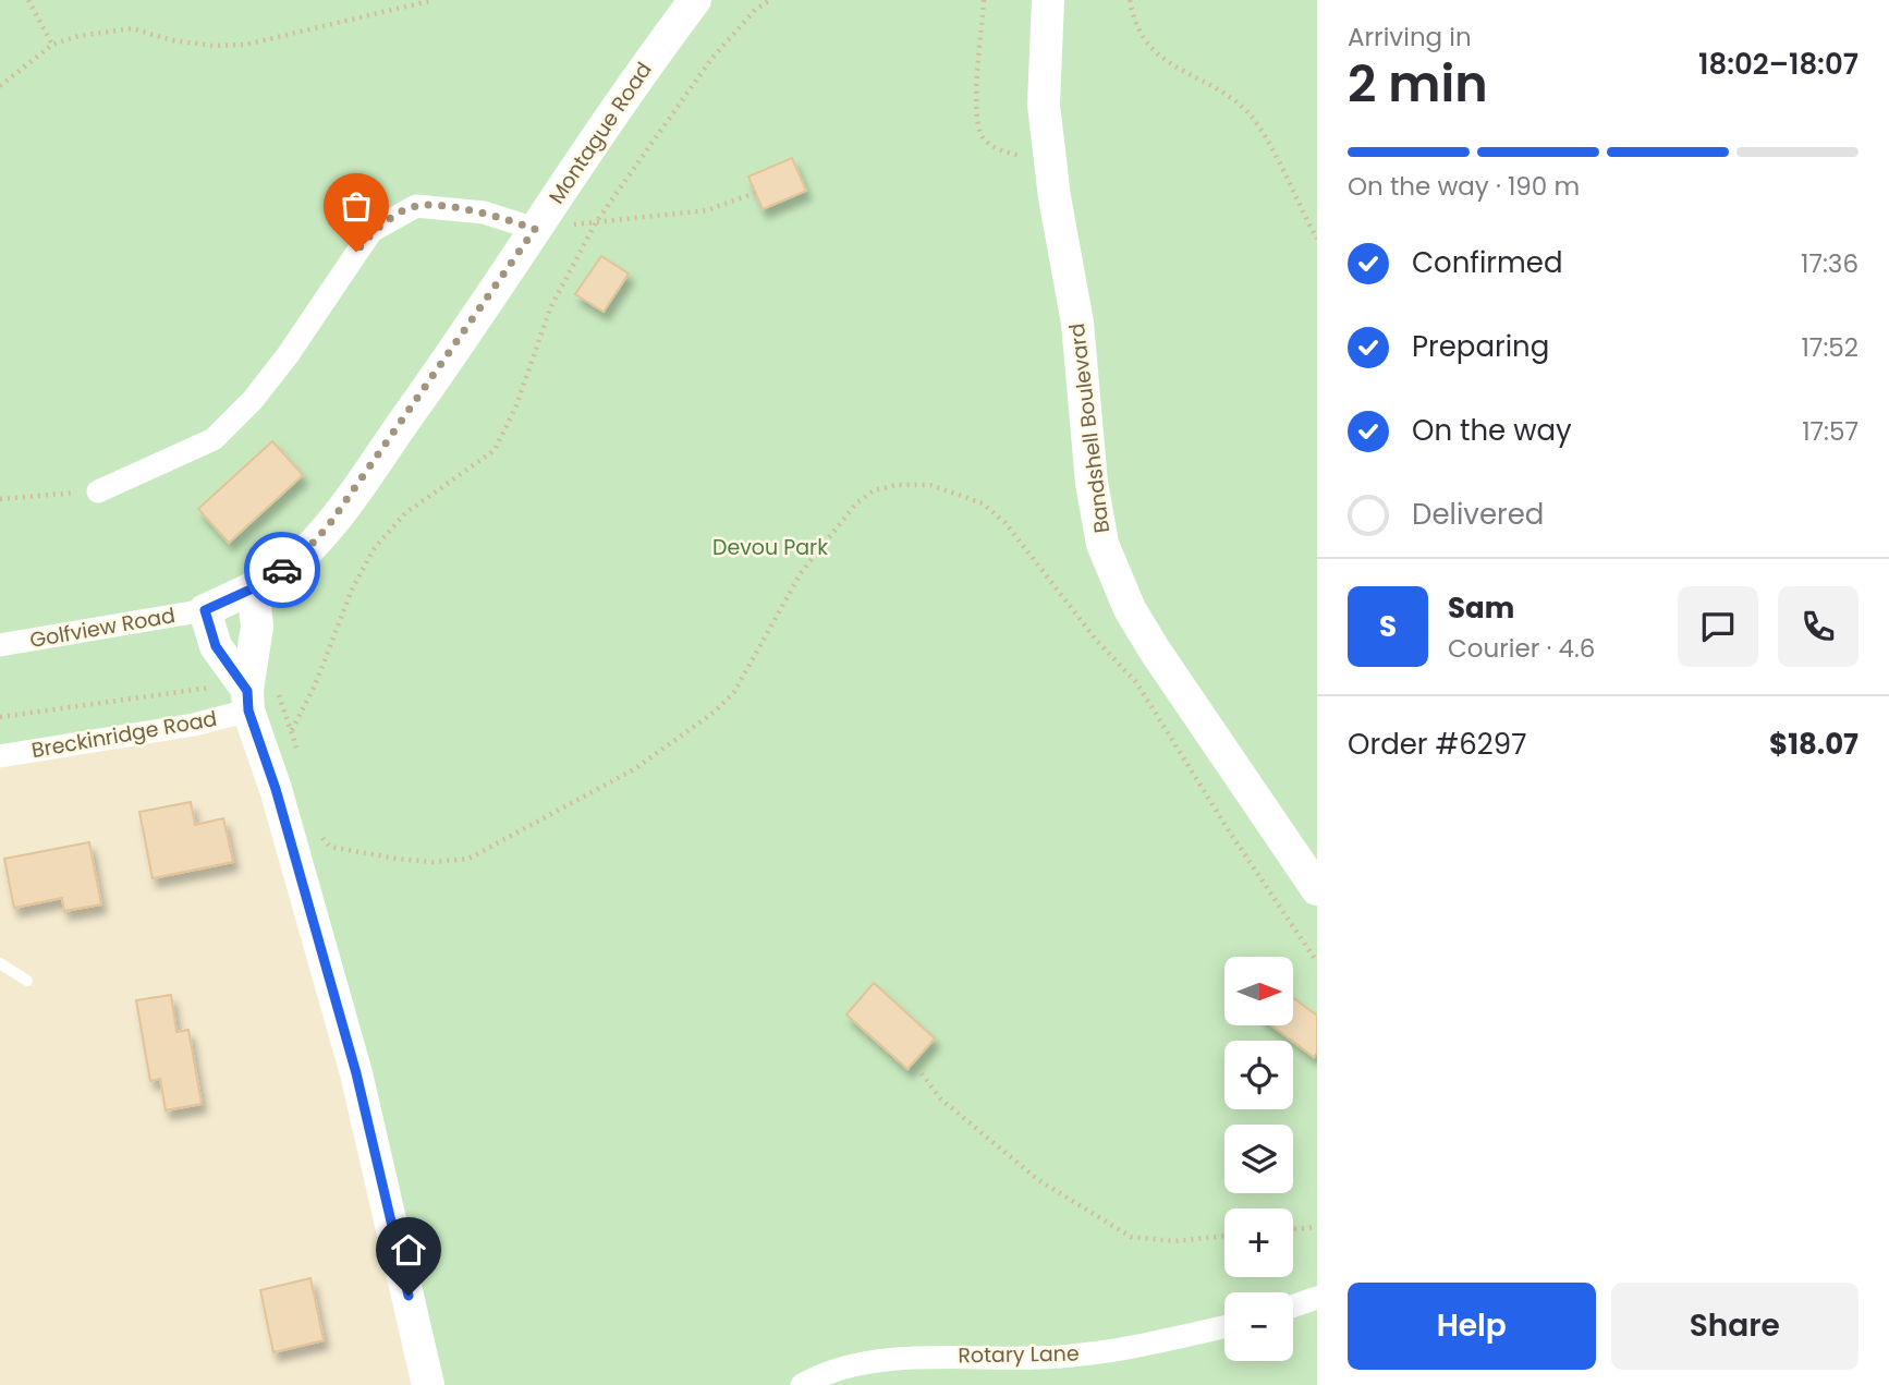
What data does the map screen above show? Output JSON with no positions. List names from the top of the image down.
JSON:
{
  "streets": {
    "street": [
      "Montague Road",
      "Bandshell Boulevard",
      "Golfview Road",
      "Breckinridge Road",
      "Rotary Lane"
    ]
  },
  "crossings": [
    ["Montague Road", "Golfview Road"]
  ],
  "parks": ["Devou Park"],
  "north": "right",
  "page": {
    "heading": ["2 min", "Arriving in", "18:02–18:07"],
    "panel": [
      "Sam",
      "Courier · 4.6",
      "Order #6297",
      "$18.07"
    ],
    "bar": "On the way · 190 m",
    "list": [
      ["Confirmed", "17:36"],
      ["Preparing", "17:52"],
      ["On the way", "17:57"],
      "Delivered"
    ],
    "round": "S",
    "map_buttons": ["+", "−"],
    "buttons": ["Help", "Share"]
  }
}
